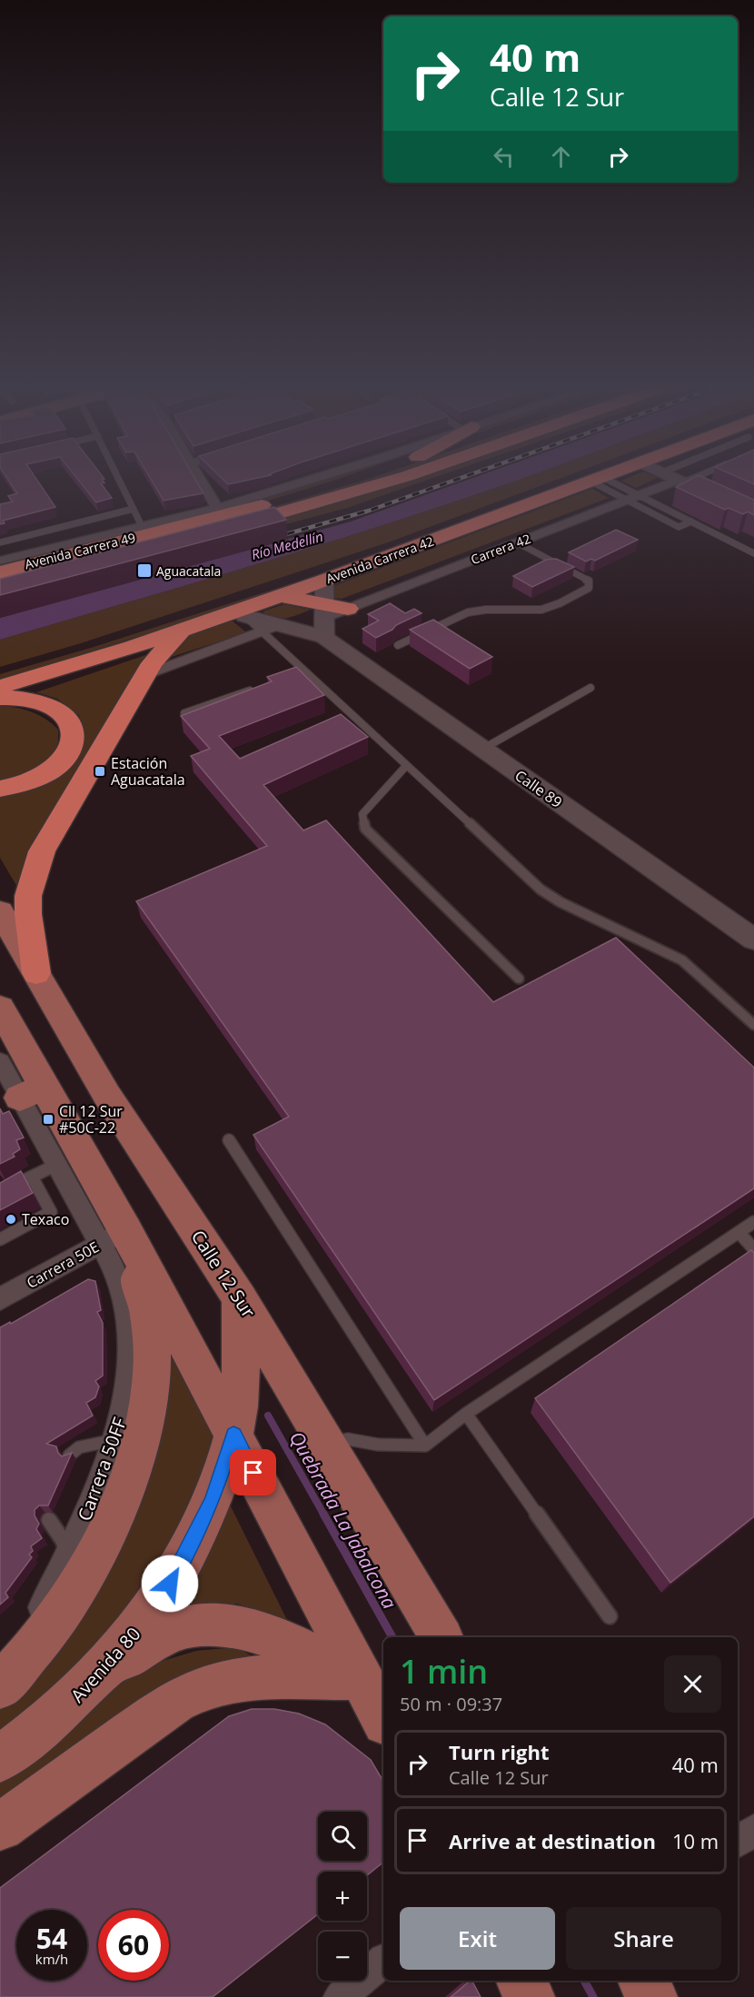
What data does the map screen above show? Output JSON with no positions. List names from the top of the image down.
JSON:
{
  "streets": {
    "highway": ["Avenida Carrera 49", "Avenida Carrera 42"],
    "main road": ["Calle 12 Sur", "Avenida 80"],
    "street": [
      "Carrera 42",
      "Calle 89",
      "Carrera 50E",
      "Carrera 50FF"
    ]
  },
  "crossings": [
    ["Avenida Carrera 42", "Calle 89"],
    ["Carrera 50E", "Carrera 50FF"],
    ["Calle 12 Sur", "Avenida 80"]
  ],
  "water": ["Río Medellín", "Quebrada La Jabalcona"],
  "places": {
    "transit": ["Aguacatala", "Estación Aguacatala", "Cll 12 Sur #50C-22"],
    "other": ["Texaco"]
  },
  "page": {
    "turn": ["40 m", "Calle 12 Sur"],
    "heading": ["1 min", "50 m · 09:37"],
    "list": [
      {
        "name": "Turn right",
        "note": "Calle 12 Sur",
        "value": "40 m"
      },
      {
        "name": "Arrive at destination",
        "value": "10 m"
      }
    ],
    "map_buttons": ["+", "−"],
    "buttons": ["Exit", "Share"],
    "speed": "54 km/h",
    "limit": "60"
  }
}
